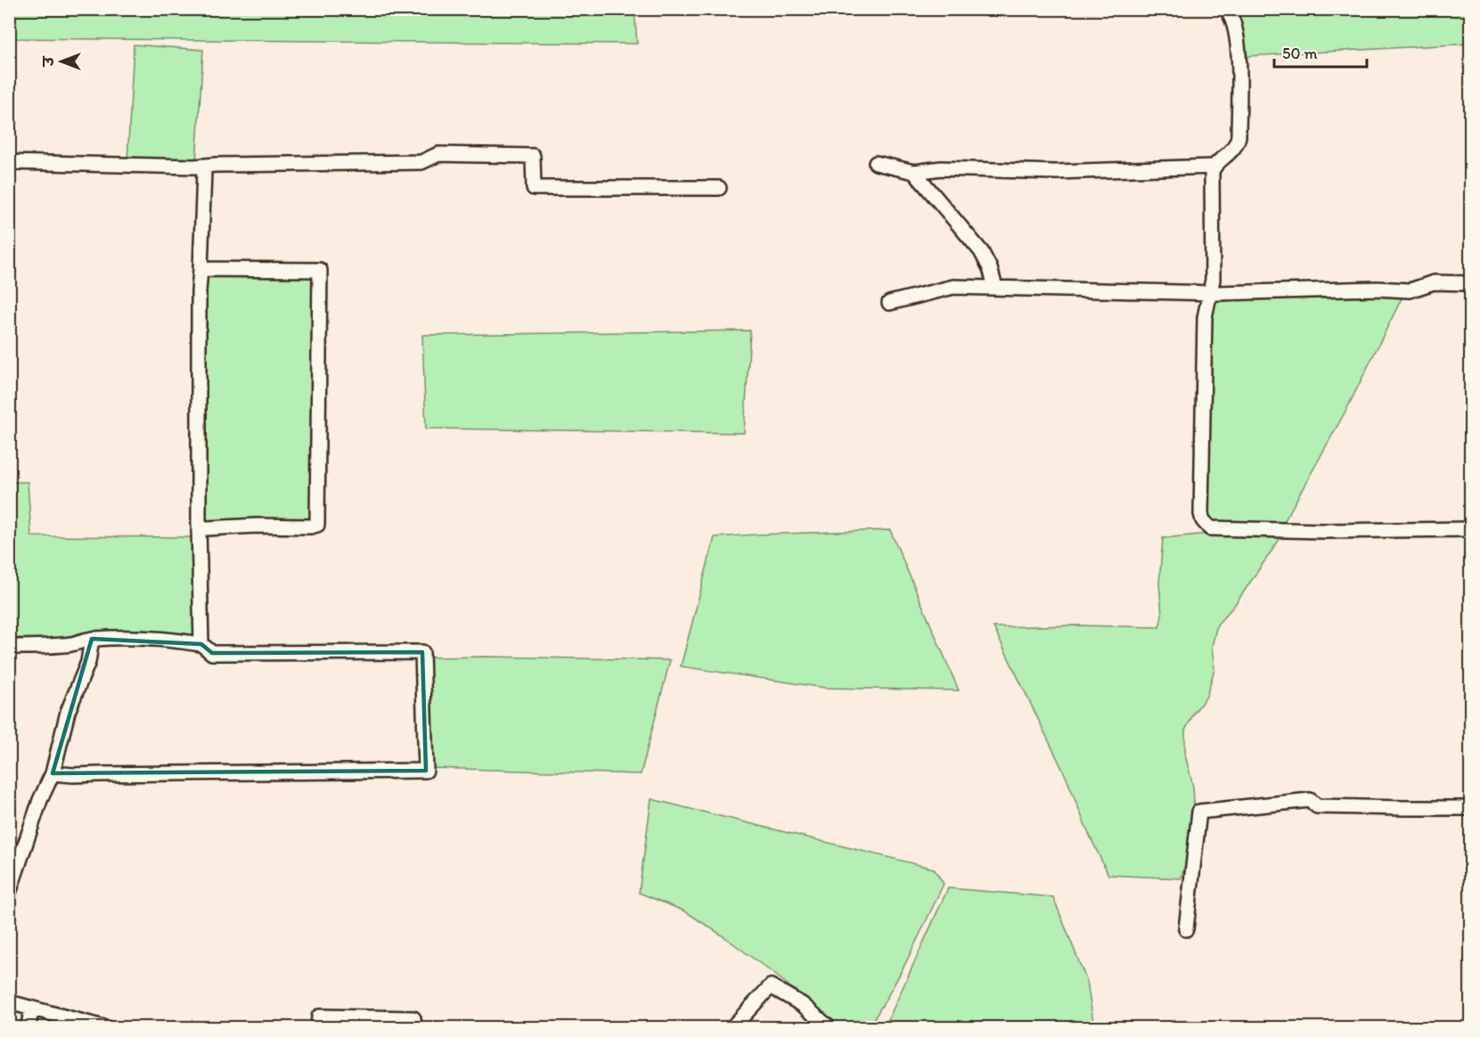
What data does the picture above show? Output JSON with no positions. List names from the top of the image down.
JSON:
{
  "scale_bar": "50 m",
  "north": "left"
}
